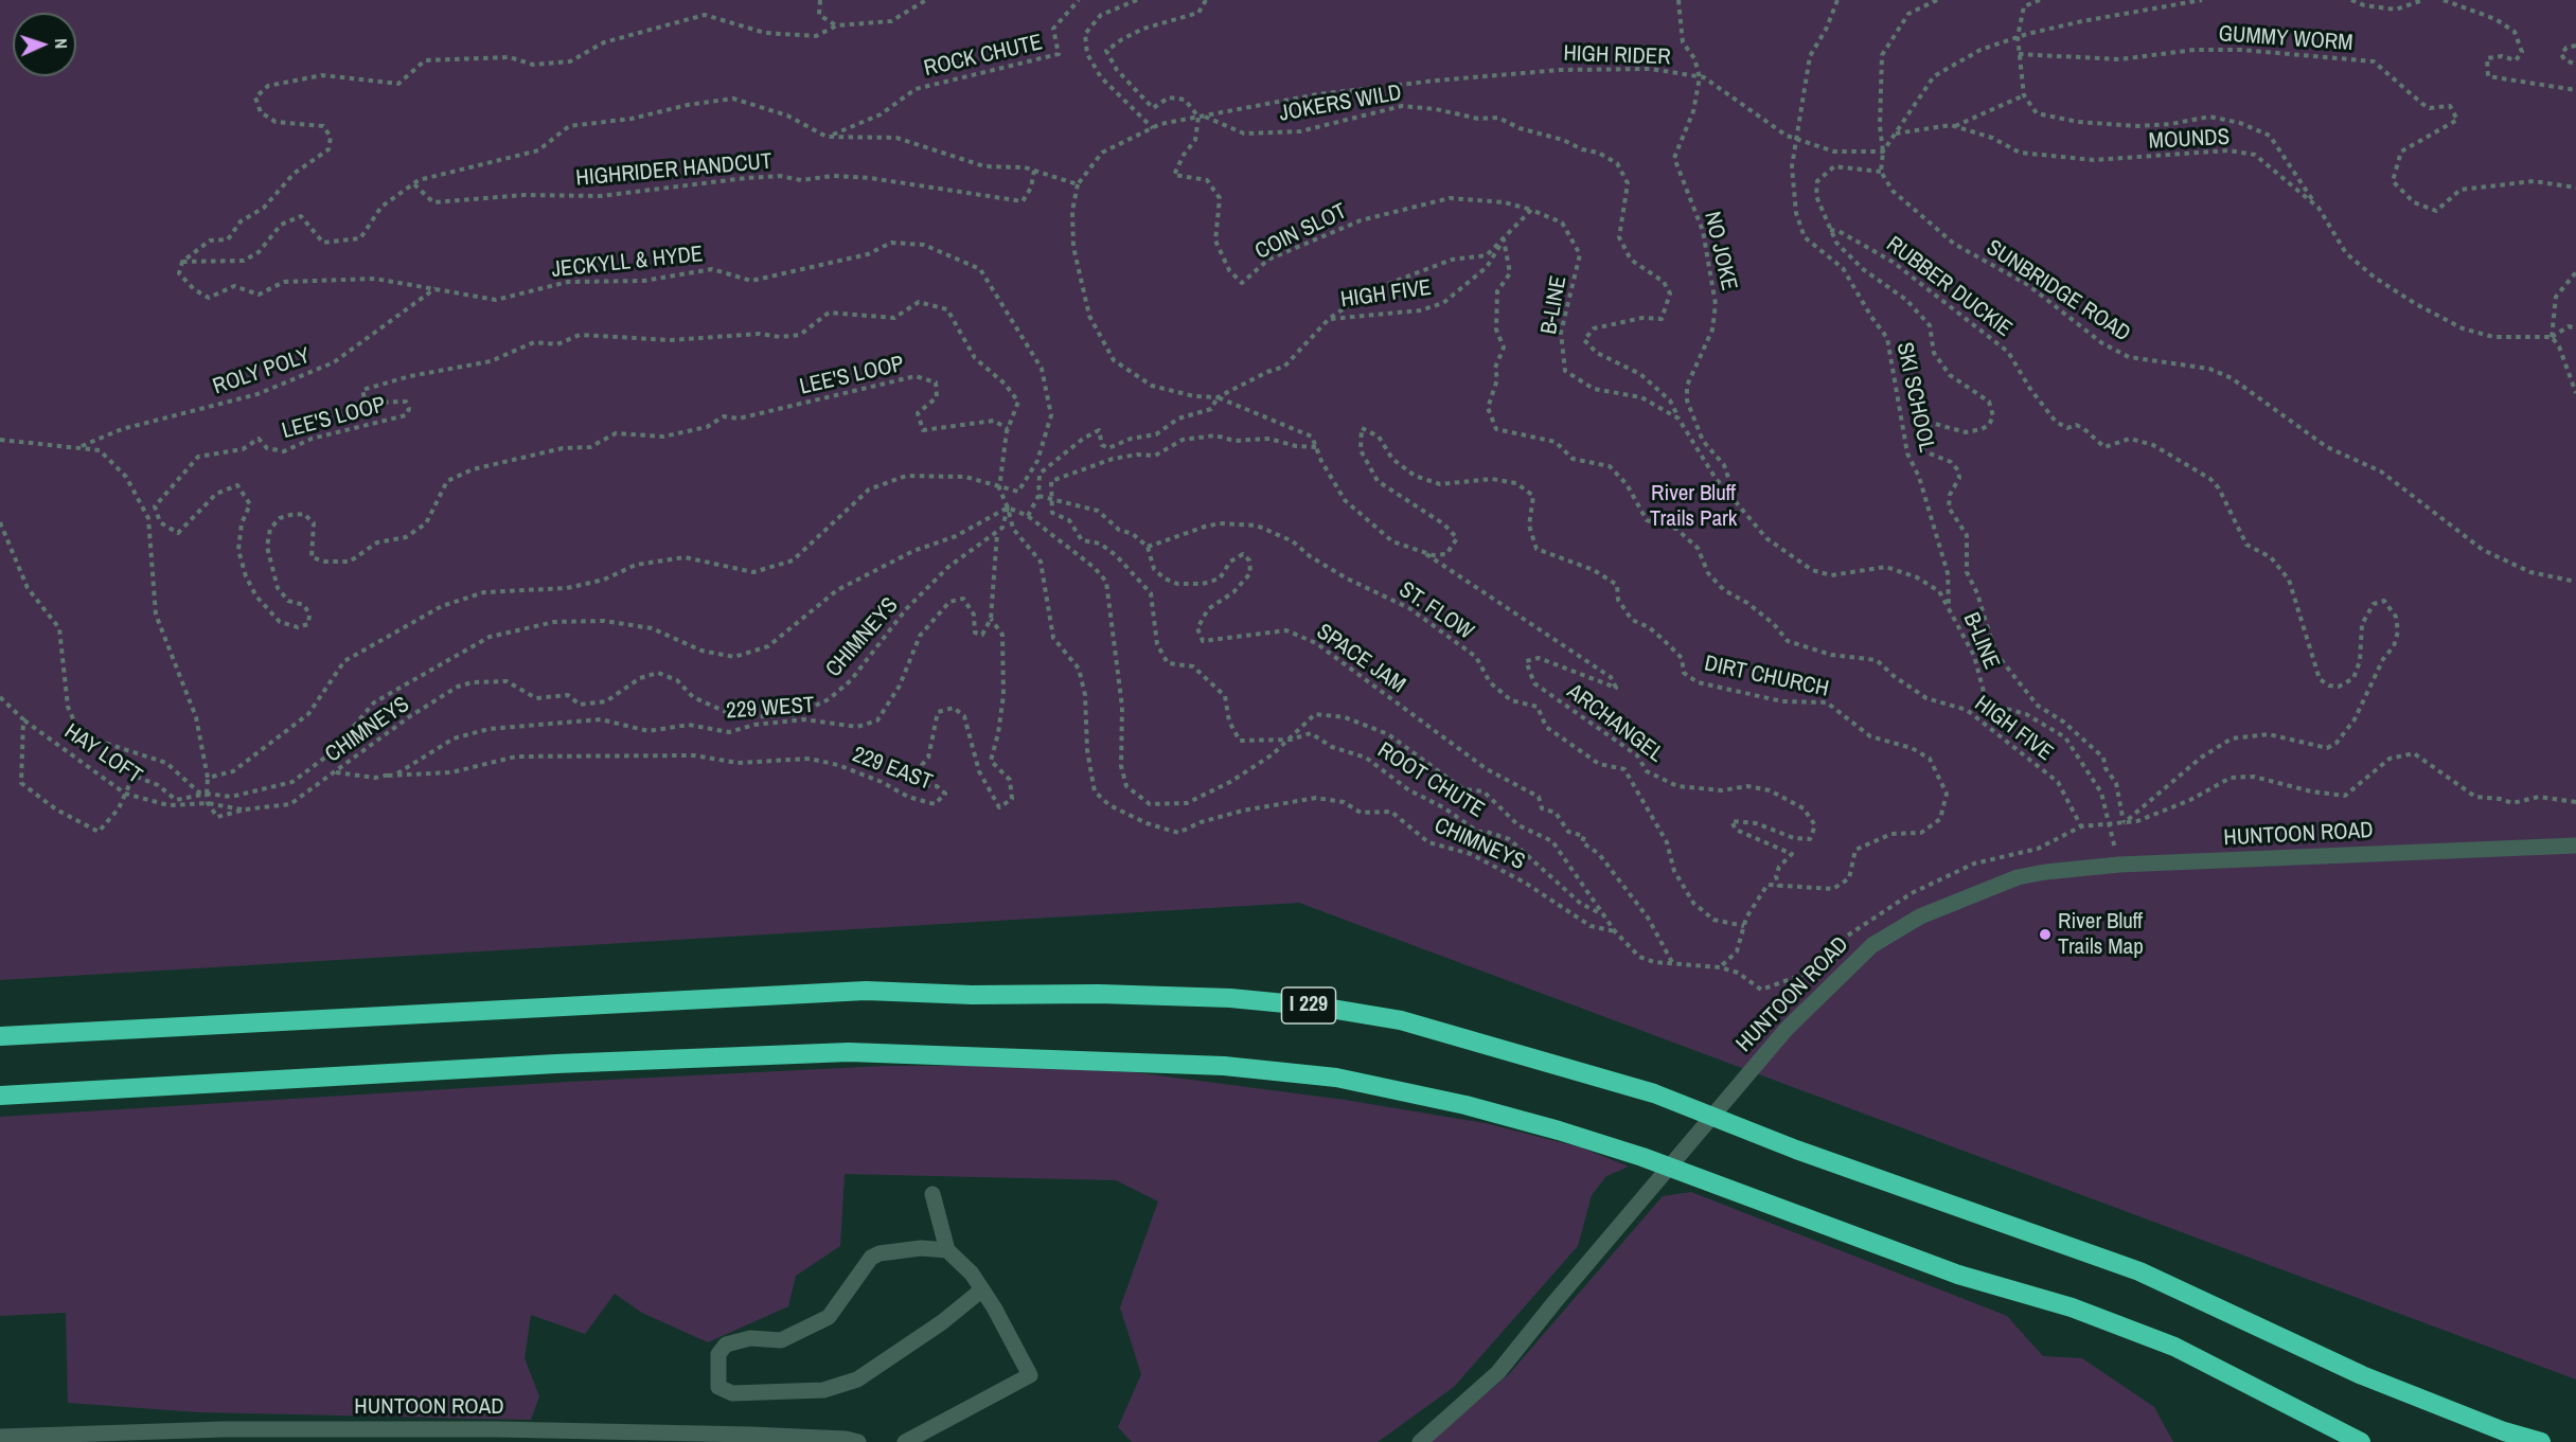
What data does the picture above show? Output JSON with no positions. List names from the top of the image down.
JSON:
{
  "streets": {
    "highway": ["I 229"],
    "street": ["HUNTOON ROAD"],
    "path": [
      "GUMMY WORM",
      "ROCK CHUTE",
      "HIGH RIDER",
      "JOKERS WILD",
      "MOUNDS",
      "HIGHRIDER HANDCUT",
      "COIN SLOT",
      "NO JOKE",
      "JECKYLL & HYDE",
      "RUBBER DUCKIE",
      "SUNBRIDGE ROAD",
      "HIGH FIVE",
      "B-LINE",
      "ROLY POLY",
      "LEE'S LOOP",
      "SKI SCHOOL",
      "ST. FLOW",
      "CHIMNEYS",
      "SPACE JAM",
      "DIRT CHURCH",
      "229 WEST",
      "ARCHANGEL",
      "HAY LOFT",
      "229 EAST",
      "ROOT CHUTE"
    ]
  },
  "crossings": [
    ["HIGH RIDER", "JOKERS WILD"],
    ["HIGH RIDER", "COIN SLOT"],
    ["HIGH RIDER", "NO JOKE"],
    ["HIGH RIDER", "SKI SCHOOL"],
    ["JOKERS WILD", "COIN SLOT"],
    ["JOKERS WILD", "B-LINE"],
    ["COIN SLOT", "B-LINE"],
    ["NO JOKE", "B-LINE"],
    ["JECKYLL & HYDE", "ROLY POLY"],
    ["JECKYLL & HYDE", "LEE'S LOOP"],
    ["B-LINE", "SKI SCHOOL"],
    ["ST. FLOW", "SPACE JAM"],
    ["CHIMNEYS", "229 WEST"],
    ["CHIMNEYS", "HAY LOFT"],
    ["DIRT CHURCH", "ARCHANGEL"],
    ["229 WEST", "229 EAST"]
  ],
  "parks": ["River Bluff Trails Park"],
  "places": ["River Bluff Trails Map"],
  "north": "right"
}
